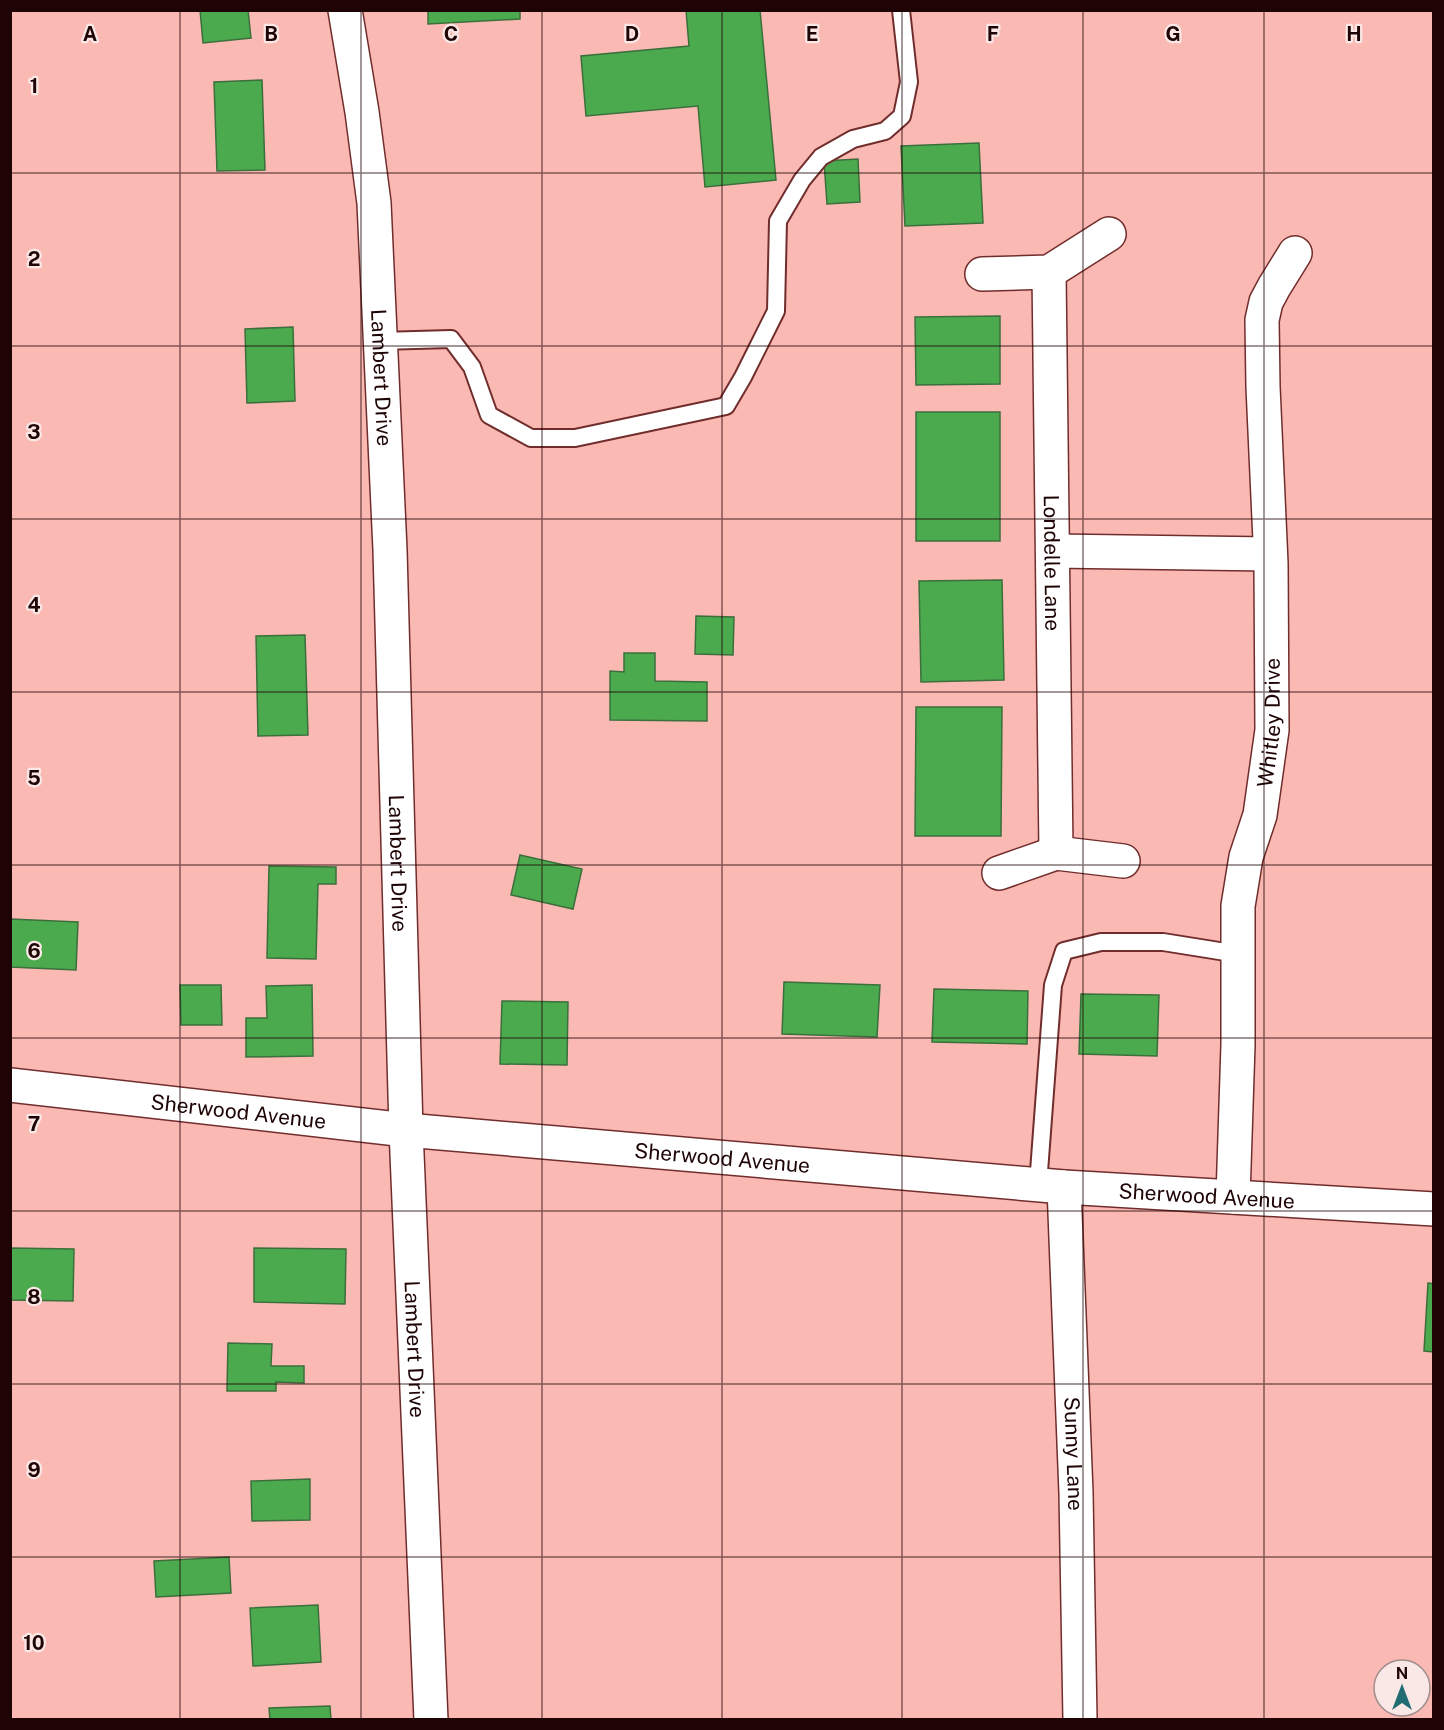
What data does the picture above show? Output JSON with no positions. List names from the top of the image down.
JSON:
{
  "streets": {
    "street": [
      "Lambert Drive",
      "Londelle Lane",
      "Whitley Drive",
      "Sherwood Avenue",
      "Sunny Lane"
    ]
  },
  "crossings": [
    ["Lambert Drive", "Sherwood Avenue"],
    ["Whitley Drive", "Sherwood Avenue"],
    ["Sherwood Avenue", "Sunny Lane"]
  ],
  "north": "top",
  "grid": {
    "columns": [
      "A",
      "B",
      "C",
      "D",
      "E",
      "F",
      "G",
      "H"
    ],
    "rows": [
      "1",
      "2",
      "3",
      "4",
      "5",
      "6",
      "7",
      "8",
      "9",
      "10"
    ]
  }
}
